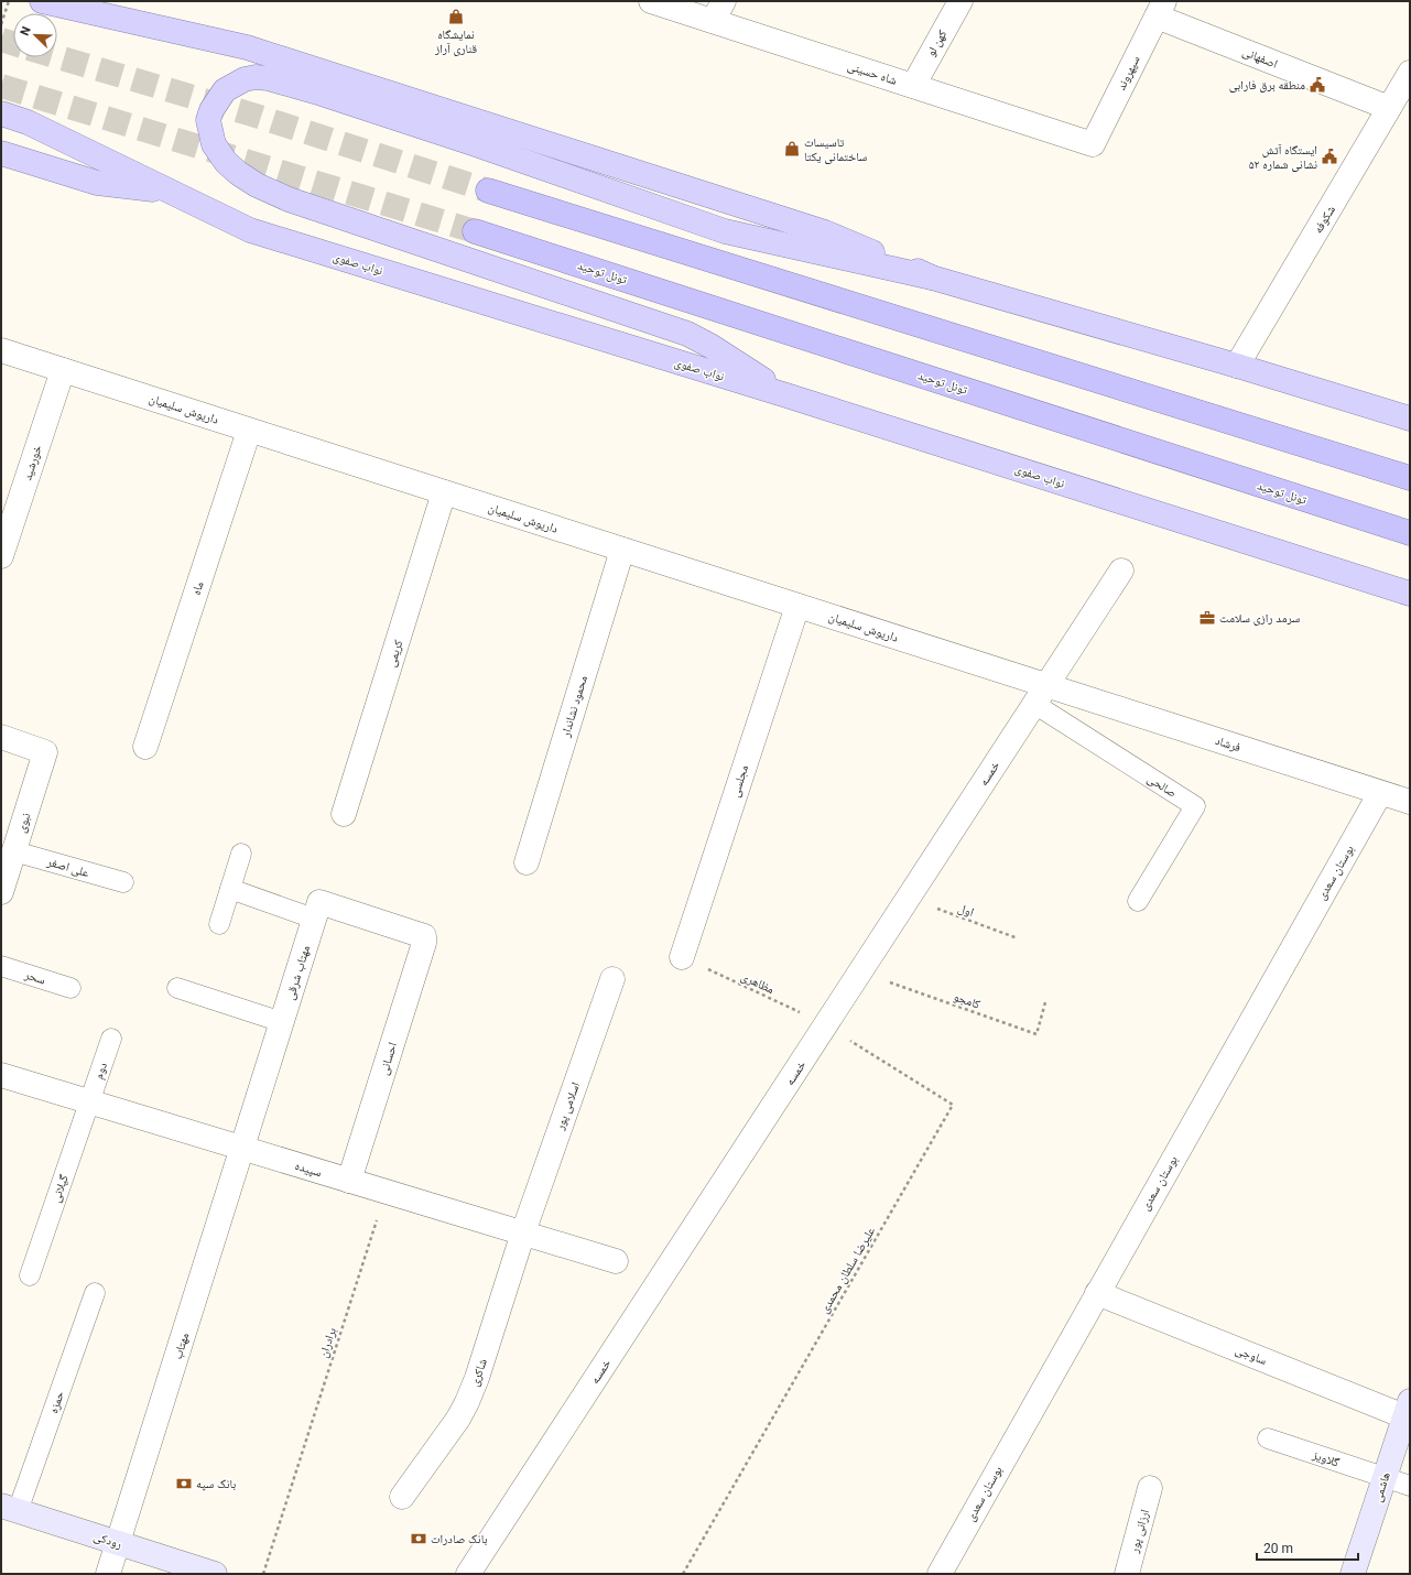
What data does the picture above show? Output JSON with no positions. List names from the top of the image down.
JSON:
{
  "streets": {
    "highway": ["تونل توحید"],
    "main road": ["نواب صفوی", "هاشمی", "رودکی"],
    "street": [
      "کهن لو",
      "اصفهانی",
      "شاه حسینی",
      "سپهروند",
      "شکوفه",
      "داریوش سلیمیان",
      "خورشید",
      "ماه",
      "کریمی",
      "محمود نشاندار",
      "فرشاد",
      "خمسه",
      "مجلسی",
      "نبوی",
      "بوستان سعدی",
      "مهتاب شرقی",
      "احسانی",
      "اسلامی پور",
      "سپیده",
      "مهتاب",
      "ساوجی",
      "شاکری",
      "ارزانی پور"
    ],
    "lane": [
      "صالحی",
      "علی اصغر",
      "سحر",
      "دوم",
      "گیلانی",
      "حمزه",
      "گلاویز"
    ],
    "path": [
      "اول",
      "مظاهری",
      "کامجو",
      "علیرضا سلطان محمدی",
      "برادران"
    ]
  },
  "crossings": [
    ["کهن لو", "شاه حسینی"],
    ["اصفهانی", "سپهروند"],
    ["اصفهانی", "شکوفه"],
    ["شاه حسینی", "سپهروند"],
    ["داریوش سلیمیان", "خورشید"],
    ["داریوش سلیمیان", "ماه"],
    ["داریوش سلیمیان", "کریمی"],
    ["داریوش سلیمیان", "محمود نشاندار"],
    ["داریوش سلیمیان", "فرشاد"],
    ["داریوش سلیمیان", "خمسه"],
    ["داریوش سلیمیان", "مجلسی"],
    ["داریوش سلیمیان", "صالحی"],
    ["فرشاد", "خمسه"],
    ["فرشاد", "صالحی"],
    ["فرشاد", "بوستان سعدی"],
    ["خمسه", "صالحی"],
    ["خمسه", "اول"],
    ["خمسه", "مظاهری"],
    ["خمسه", "کامجو"],
    ["خمسه", "علیرضا سلطان محمدی"],
    ["مجلسی", "مظاهری"],
    ["نبوی", "علی اصغر"],
    ["بوستان سعدی", "ساوجی"],
    ["مهتاب شرقی", "احسانی"],
    ["مهتاب شرقی", "سپیده"],
    ["مهتاب شرقی", "مهتاب"],
    ["مظاهری", "علیرضا سلطان محمدی"],
    ["احسانی", "سپیده"],
    ["دوم", "سپیده"],
    ["دوم", "گیلانی"],
    ["اسلامی پور", "سپیده"],
    ["اسلامی پور", "شاکری"],
    ["سپیده", "گیلانی"],
    ["سپیده", "برادران"],
    ["سپیده", "مهتاب"],
    ["سپیده", "شاکری"],
    ["مهتاب", "رودکی"],
    ["ساوجی", "هاشمی"],
    ["حمزه", "رودکی"],
    ["گلاویز", "هاشمی"]
  ],
  "places": {
    "shop": ["نمایشگاه قناری آراز", "تاسیسات ساختمانی یکتا"],
    "public building": ["منطقه برق فارابی", "ایستگاه آتش نشانی شماره ۵۲"],
    "office": ["سرمد رازی سلامت"],
    "bank": ["بانک سپه", "بانک صادرات"]
  },
  "scale_bar": "20 m",
  "north": "top left"
}
